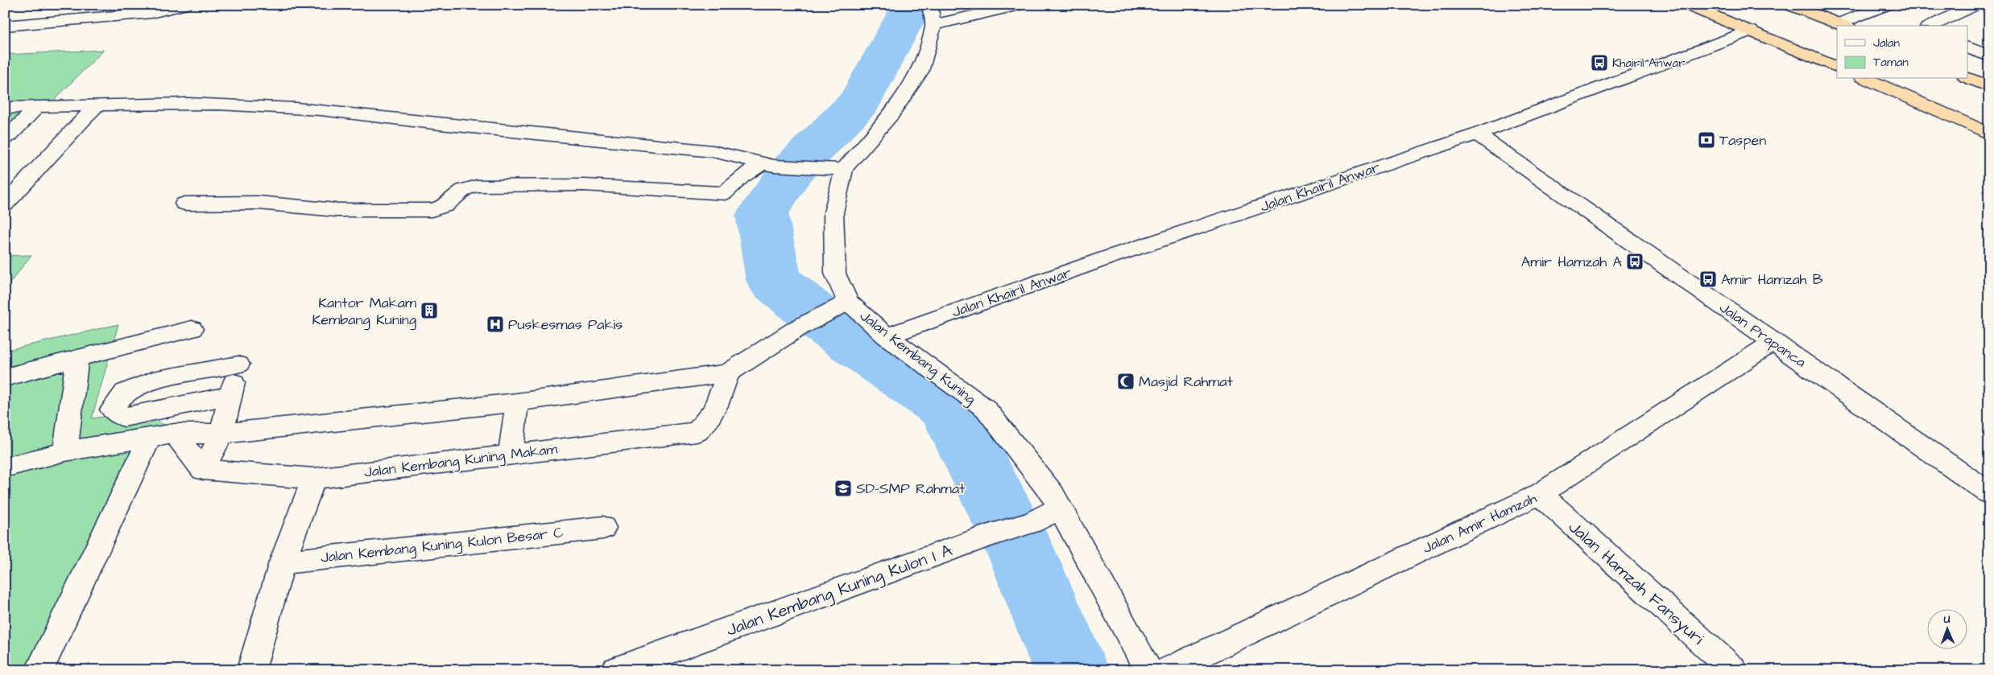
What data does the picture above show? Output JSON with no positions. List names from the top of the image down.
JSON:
{
  "streets": {
    "street": [
      "Jalan Khairil Anwar",
      "Jalan Prapanca",
      "Jalan Kembang Kuning",
      "Jalan Kembang Kuning Makam",
      "Jalan Amir Hamzah",
      "Jalan Kembang Kuning Kulon Besar C",
      "Jalan Hamzah Fansyuri",
      "Jalan Kembang Kuning Kulon I A"
    ]
  },
  "crossings": [
    ["Jalan Khairil Anwar", "Jalan Prapanca"],
    ["Jalan Khairil Anwar", "Jalan Kembang Kuning"],
    ["Jalan Prapanca", "Jalan Amir Hamzah"],
    ["Jalan Kembang Kuning", "Jalan Kembang Kuning Kulon I A"],
    ["Jalan Amir Hamzah", "Jalan Hamzah Fansyuri"]
  ],
  "places": {
    "bus stop": ["Khairil Anwar", "Amir Hamzah A", "Amir Hamzah B"],
    "bank": ["Taspen"],
    "building": ["Kantor Makam Kembang Kuning"],
    "hospital": ["Puskesmas Pakis"],
    "mosque": ["Masjid Rahmat"],
    "school or university": ["SD-SMP Rahmat"]
  },
  "legend": ["Jalan", "Taman"],
  "north": "top"
}
